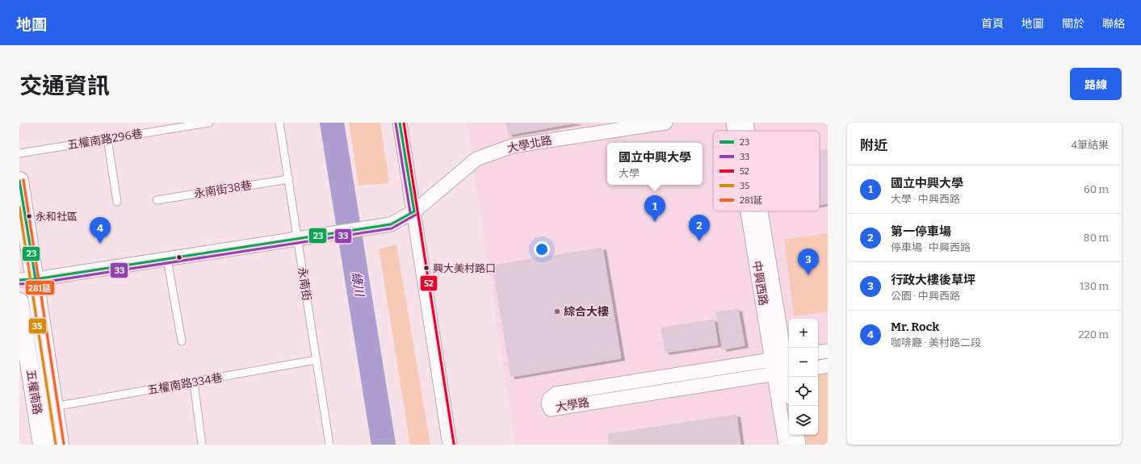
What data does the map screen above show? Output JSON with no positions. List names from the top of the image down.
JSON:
{
  "streets": {
    "main road": ["五權南路"],
    "street": ["大學北路", "中興西路", "大學路"],
    "lane": [
      "五權南路296巷",
      "永南街38巷",
      "永南街",
      "五權南路334巷"
    ]
  },
  "crossings": [
    ["大學北路", "永南街"],
    ["大學北路", "五權南路"],
    ["永南街38巷", "永南街"],
    ["中興西路", "大學路"],
    ["永南街", "五權南路334巷"],
    ["五權南路334巷", "五權南路"]
  ],
  "water": ["綠川"],
  "places": ["永和社區", "興大美村路口", "綜合大樓"],
  "lines": [
    "transit line 23",
    "transit line 52",
    "transit line 33",
    "transit line 281延",
    "transit line 35"
  ],
  "legend": [
    "23",
    "33",
    "52",
    "35",
    "281延"
  ],
  "page": {
    "header": "地圖",
    "nav": [
      "首頁",
      "地圖",
      "關於",
      "聯絡"
    ],
    "title": "交通資訊",
    "buttons": "路線",
    "heading": ["附近", "4筆結果"],
    "popup": ["國立中興大學", "大學"],
    "list": [
      {
        "mark": "1",
        "name": "國立中興大學",
        "note": "大學 · 中興西路",
        "value": "60 m"
      },
      {
        "mark": "2",
        "name": "第一停車場",
        "note": "停車場 · 中興西路",
        "value": "80 m"
      },
      {
        "mark": "3",
        "name": "行政大樓後草坪",
        "note": "公園 · 中興西路",
        "value": "130 m"
      },
      {
        "mark": "4",
        "name": "Mr. Rock",
        "note": "咖啡廳 · 美村路二段",
        "value": "220 m"
      }
    ],
    "pins": [
      "1",
      "2",
      "4",
      "3"
    ],
    "map_buttons": ["+", "−"]
  }
}
